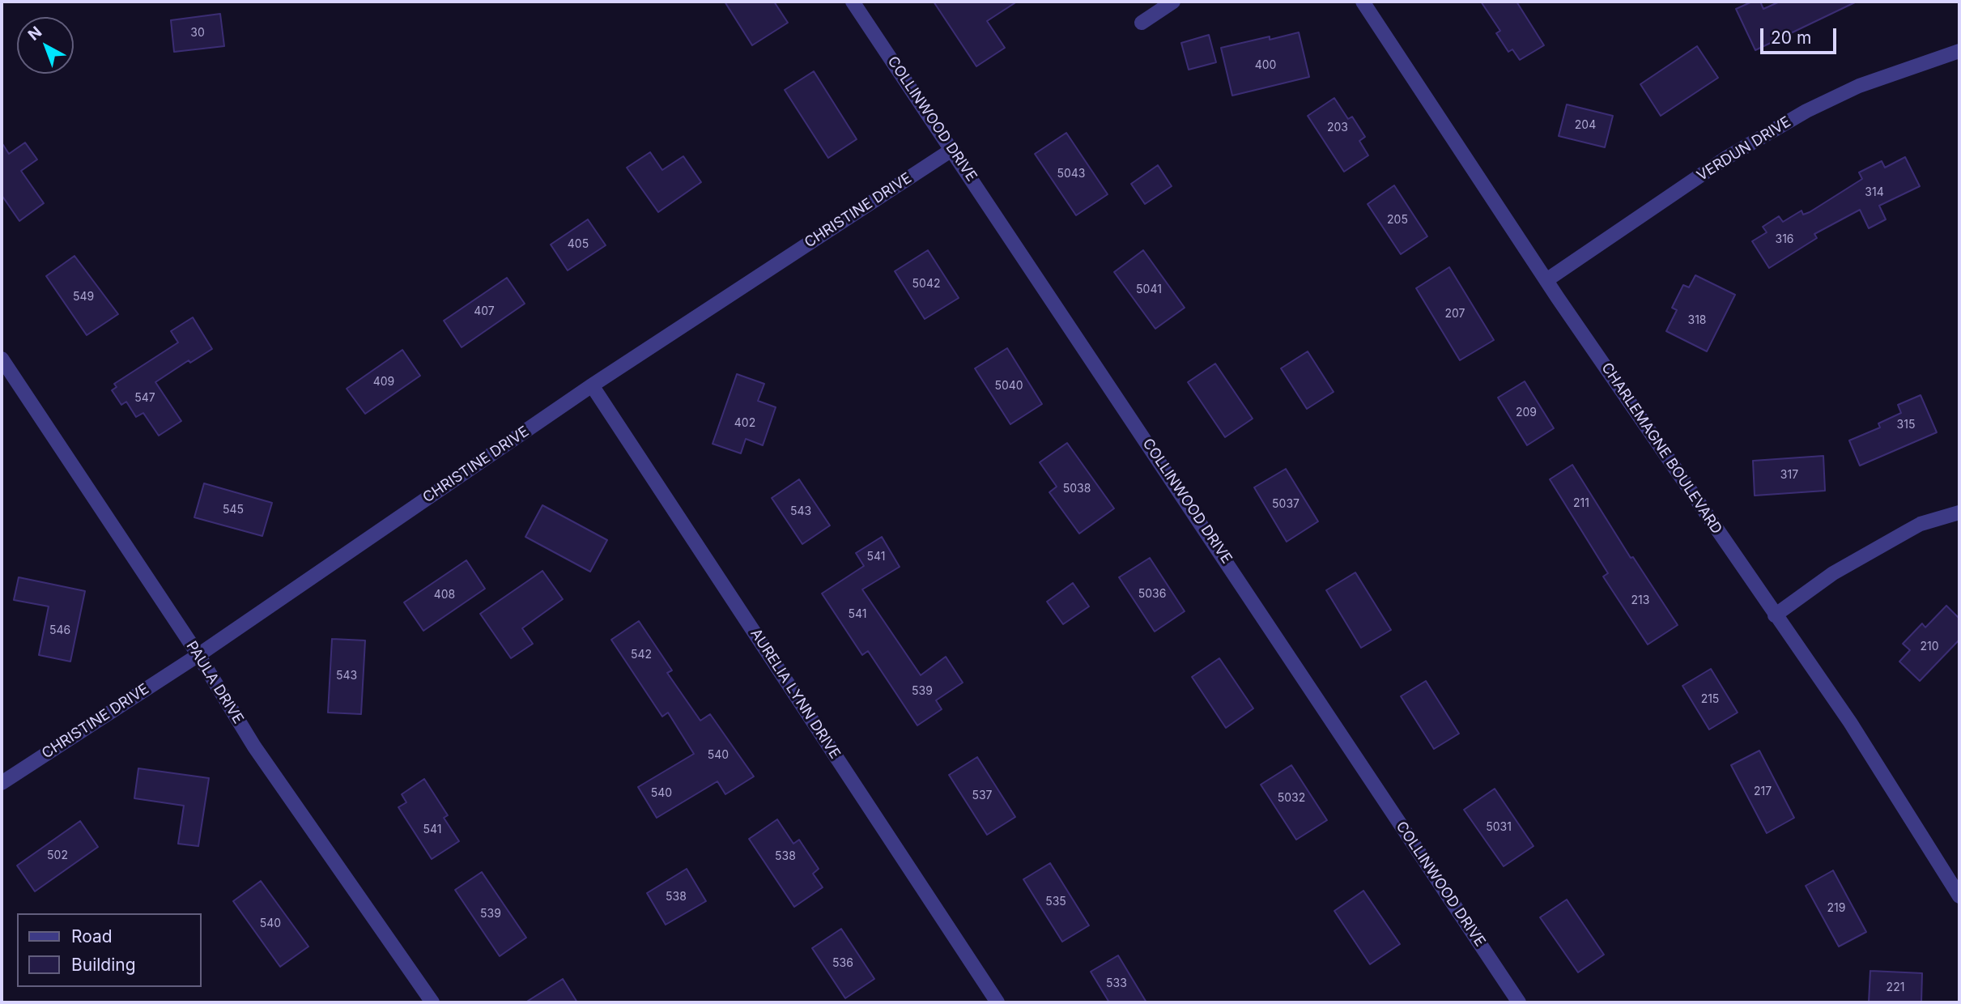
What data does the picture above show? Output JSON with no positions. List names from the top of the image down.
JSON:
{
  "streets": {
    "street": [
      "COLLINWOOD DRIVE",
      "VERDUN DRIVE",
      "CHRISTINE DRIVE",
      "CHARLEMAGNE BOULEVARD",
      "PAULA DRIVE",
      "AURELIA LYNN DRIVE"
    ]
  },
  "crossings": [
    ["COLLINWOOD DRIVE", "CHRISTINE DRIVE"],
    ["VERDUN DRIVE", "CHARLEMAGNE BOULEVARD"],
    ["CHRISTINE DRIVE", "PAULA DRIVE"],
    ["CHRISTINE DRIVE", "AURELIA LYNN DRIVE"]
  ],
  "house_numbers": [
    "30",
    "400",
    "204",
    "203",
    "5043",
    "314",
    "205",
    "316",
    "405",
    "5042",
    "5041",
    "549",
    "407",
    "207",
    "318",
    "409",
    "5040",
    "547",
    "209",
    "402",
    "315",
    "317",
    "5038",
    "211",
    "5037",
    "545",
    "543",
    "541",
    "5036",
    "408",
    "213",
    "541",
    "546",
    "210",
    "542",
    "543",
    "539",
    "215",
    "540",
    "217",
    "540",
    "537",
    "5032",
    "5031",
    "541",
    "502",
    "538",
    "538",
    "535",
    "219",
    "539",
    "540",
    "536",
    "533",
    "221"
  ],
  "legend": ["Road", "Building"],
  "scale_bar": "20 m",
  "north": "top left"
}
